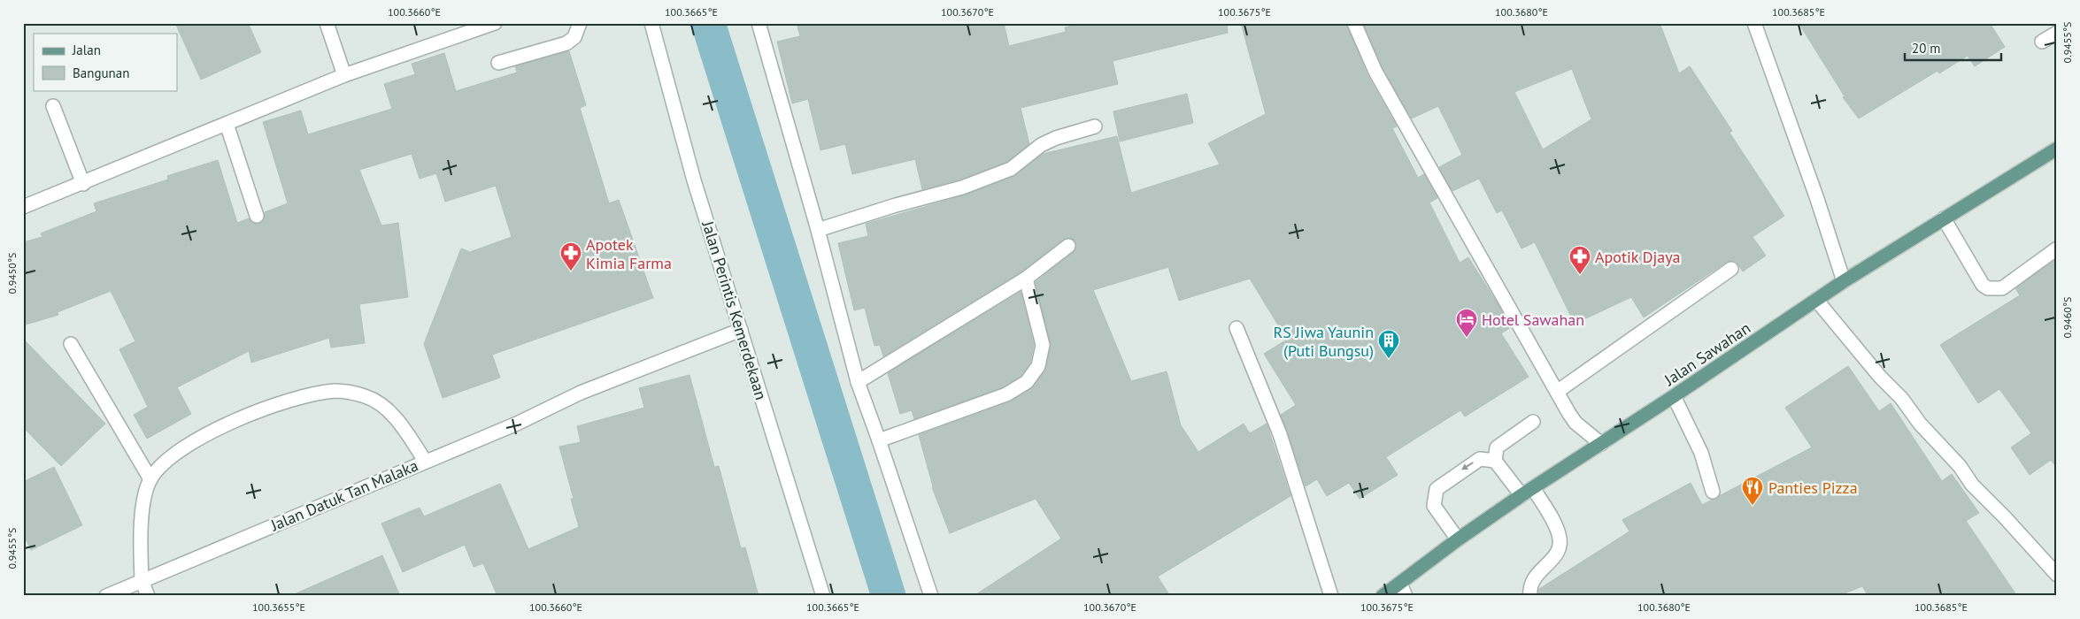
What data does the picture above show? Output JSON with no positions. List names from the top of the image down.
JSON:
{
  "streets": {
    "main road": ["Jalan Sawahan"],
    "street": ["Jalan Perintis Kemerdekaan", "Jalan Datuk Tan Malaka"]
  },
  "crossings": [
    ["Jalan Perintis Kemerdekaan", "Jalan Datuk Tan Malaka"]
  ],
  "places": {
    "pharmacy": ["Apotek Kimia Farma", "Apotik Djaya"],
    "hotel": ["Hotel Sawahan"],
    "building": ["RS Jiwa Yaunin (Puti Bungsu)"],
    "restaurant": ["Panties Pizza"]
  },
  "legend": ["Jalan", "Bangunan"],
  "scale_bar": "20 m",
  "coordinates": [
    "100.3660°E",
    "100.3665°E",
    "100.3670°E",
    "100.3675°E",
    "100.3680°E",
    "100.3685°E",
    "0.9455°S",
    "0.9450°S",
    "0.9460°S",
    "100.3655°E"
  ]
}
